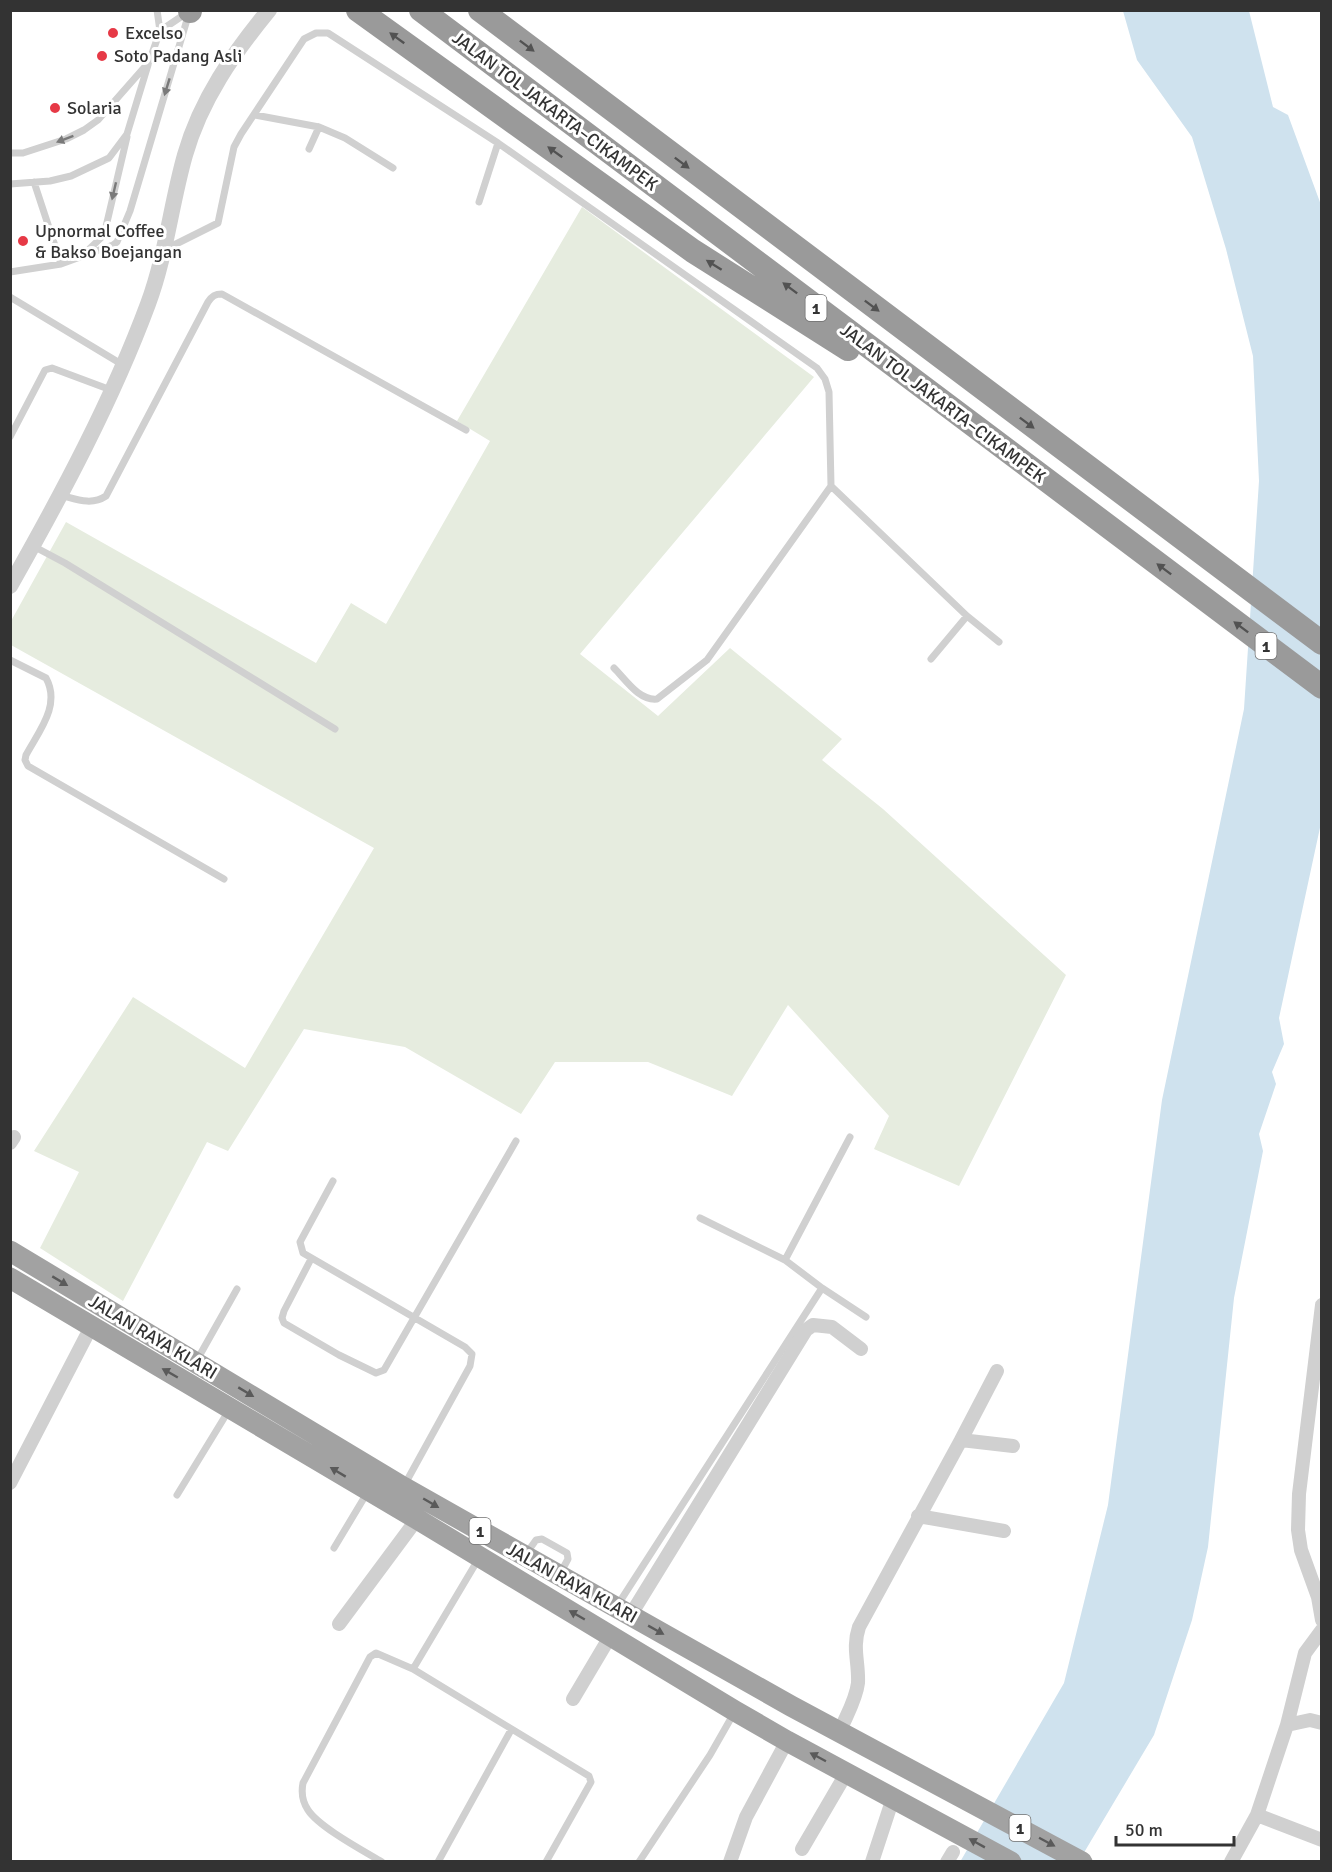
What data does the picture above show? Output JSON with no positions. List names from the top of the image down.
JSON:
{
  "streets": {
    "highway": ["JALAN TOL JAKARTA–CIKAMPEK", "1", "JALAN RAYA KLARI"]
  },
  "places": [
    "Excelso",
    "Soto Padang Asli",
    "Solaria",
    "Upnormal Coffee & Bakso Boejangan"
  ],
  "scale_bar": "50 m"
}
